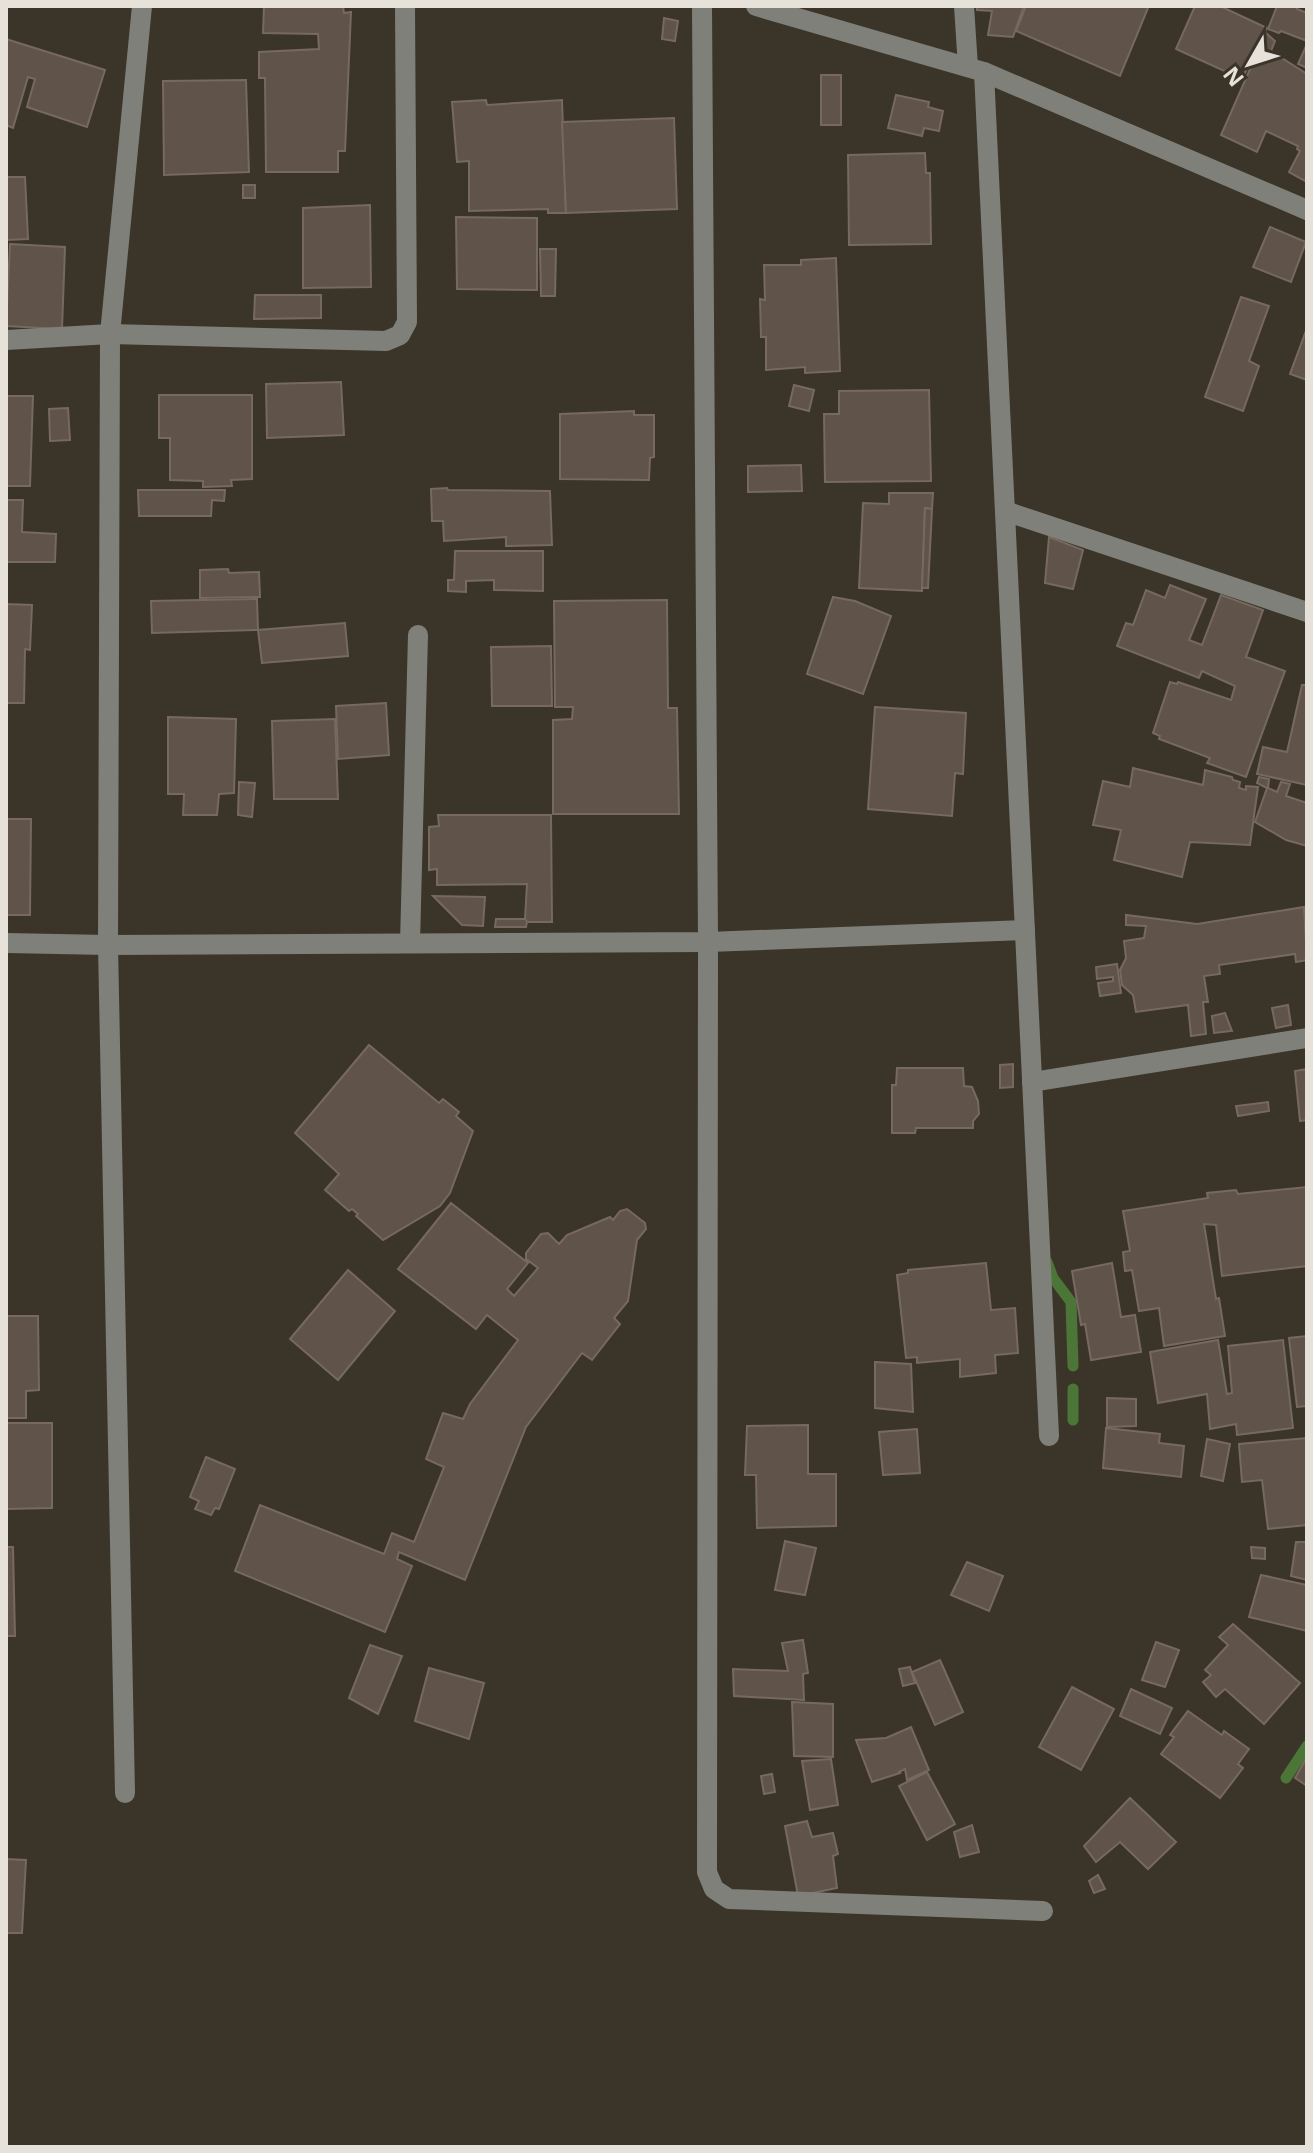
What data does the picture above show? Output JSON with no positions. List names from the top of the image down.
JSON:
{
  "north": "bottom left"
}
